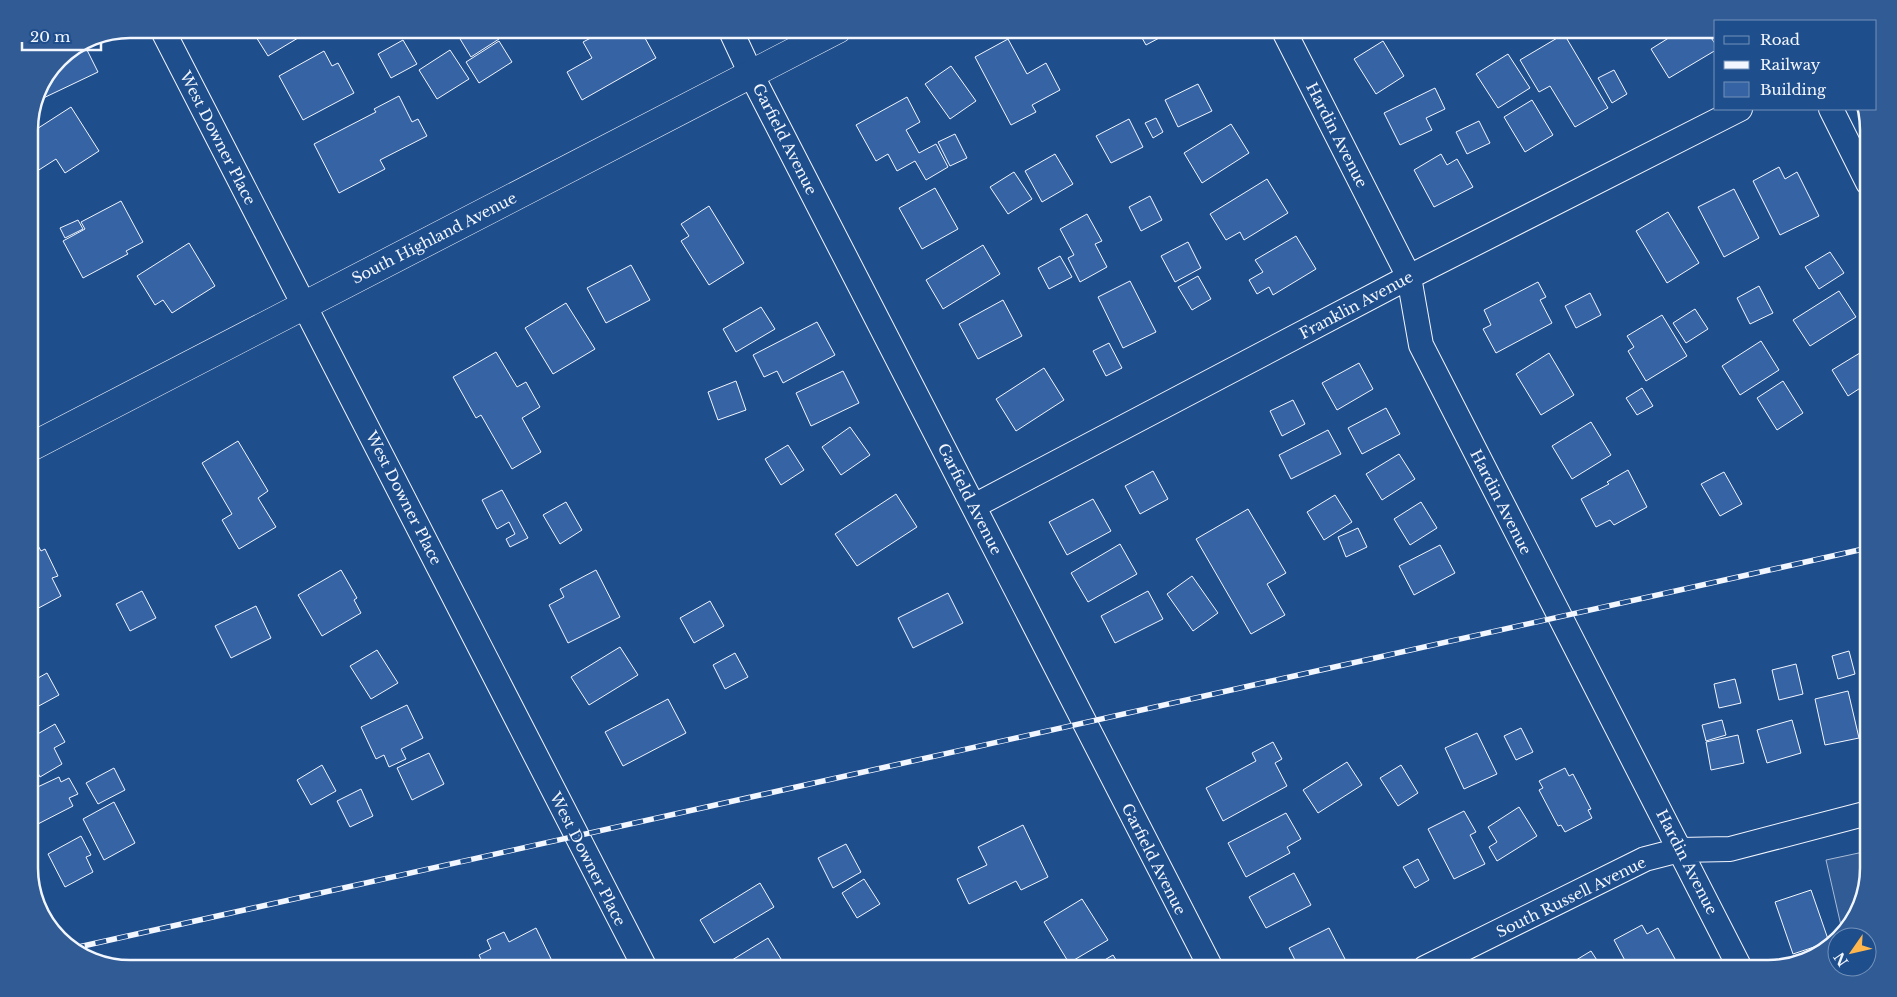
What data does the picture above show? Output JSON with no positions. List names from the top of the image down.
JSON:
{
  "streets": {
    "street": [
      "Hardin Avenue",
      "West Downer Place",
      "Garfield Avenue",
      "South Highland Avenue",
      "Franklin Avenue",
      "South Russell Avenue"
    ]
  },
  "crossings": [
    ["Hardin Avenue", "Franklin Avenue"],
    ["Hardin Avenue", "South Russell Avenue"],
    ["West Downer Place", "South Highland Avenue"],
    ["Garfield Avenue", "South Highland Avenue"],
    ["Garfield Avenue", "Franklin Avenue"]
  ],
  "legend": ["Road", "Railway", "Building"],
  "scale_bar": "20 m",
  "north": "bottom left"
}
